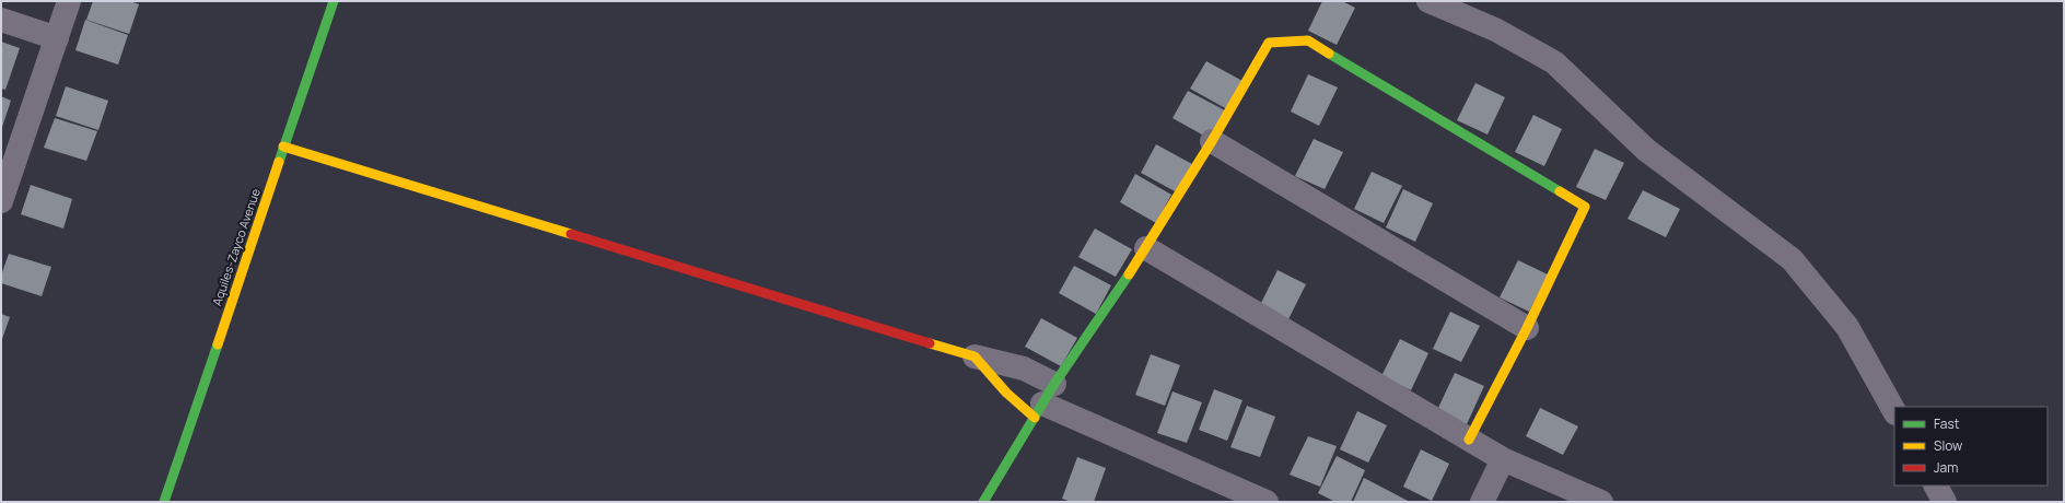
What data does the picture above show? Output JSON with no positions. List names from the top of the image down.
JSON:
{
  "streets": {
    "main road": ["Aquiles-Zayco Avenue"]
  },
  "legend": ["Fast", "Slow", "Jam"]
}
